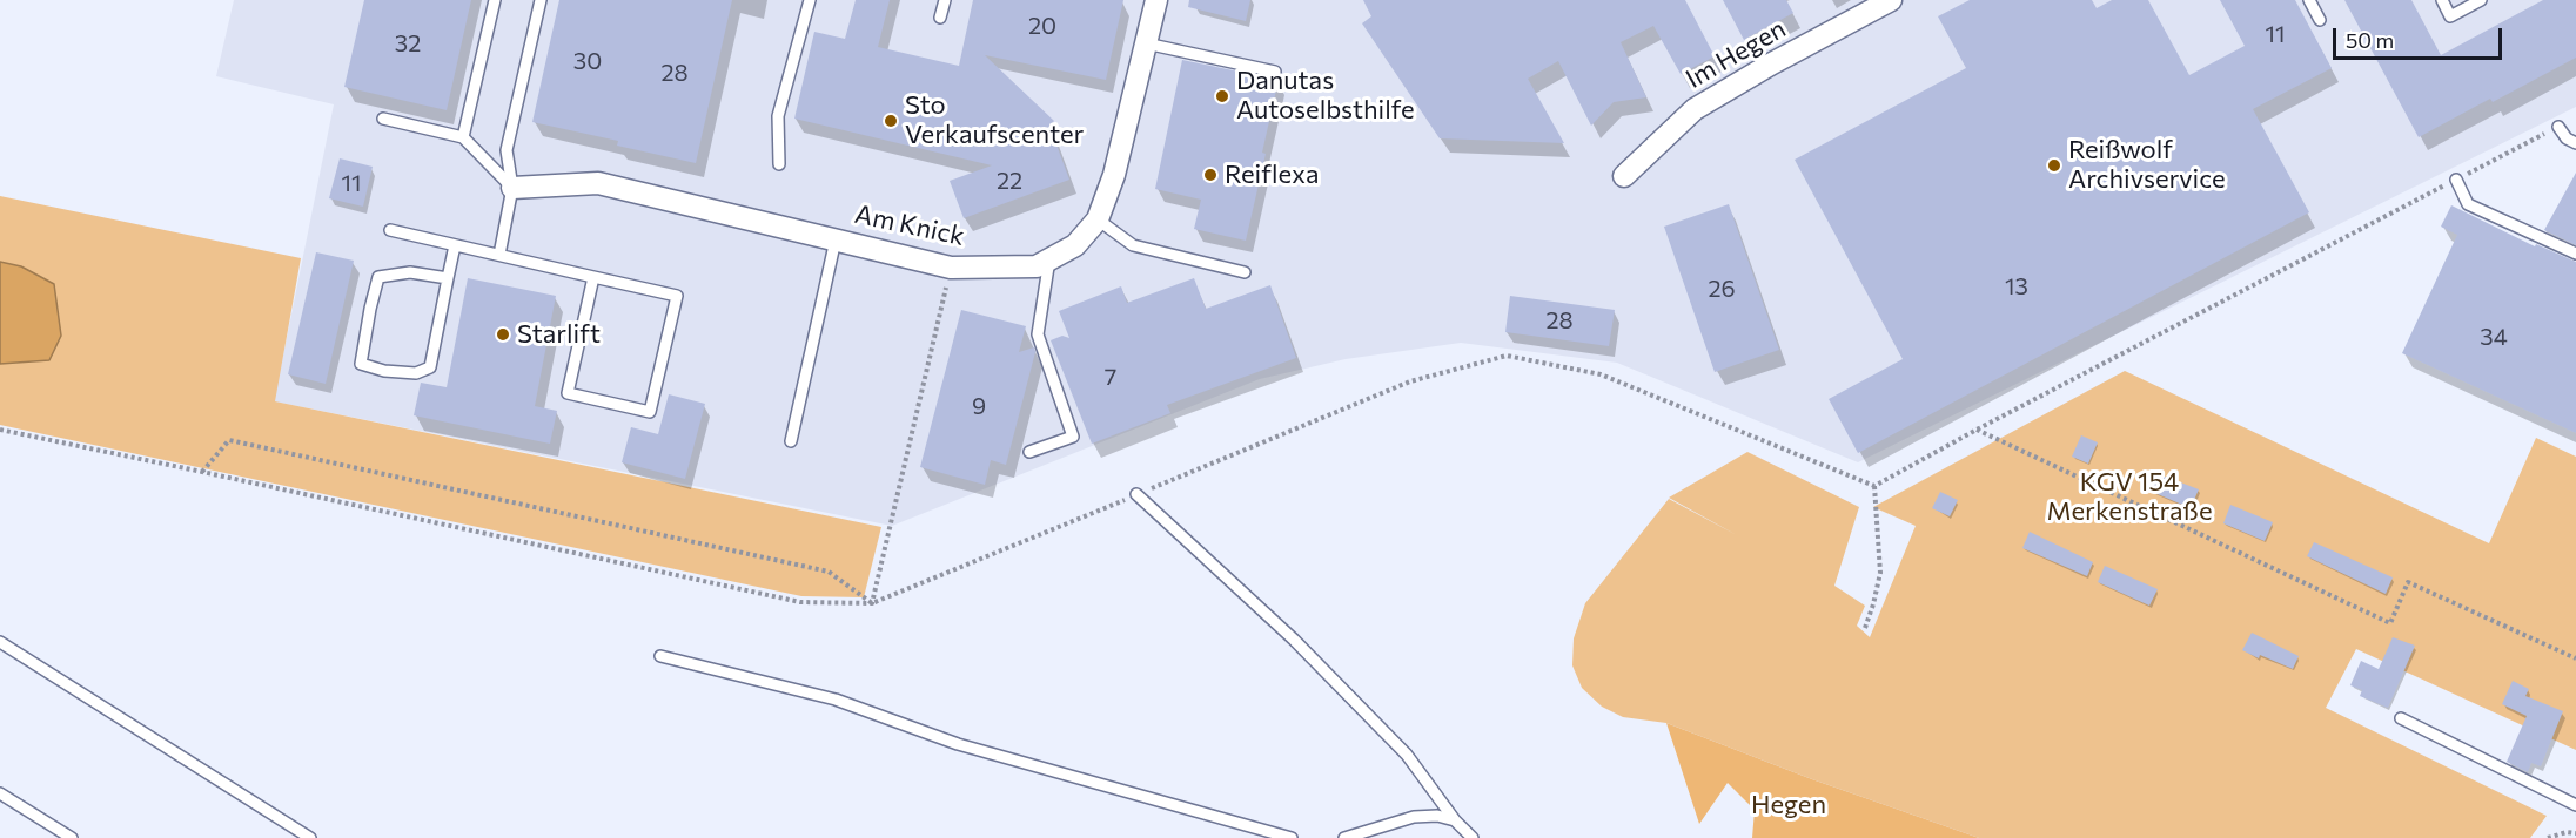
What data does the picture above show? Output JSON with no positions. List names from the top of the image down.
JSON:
{
  "streets": {
    "street": ["Im Hegen", "Am Knick"]
  },
  "parks": ["KGV 154 Merkenstraße", "Hegen"],
  "places": [
    "Danutas Autoselbsthilfe",
    "Sto Verkaufscenter",
    "Reißwolf Archivservice",
    "Reiflexa",
    "Starlift"
  ],
  "house_numbers": [
    "20",
    "11",
    "32",
    "30",
    "28",
    "22",
    "11",
    "13",
    "26",
    "28",
    "34",
    "7",
    "9"
  ],
  "scale_bar": "50 m"
}
